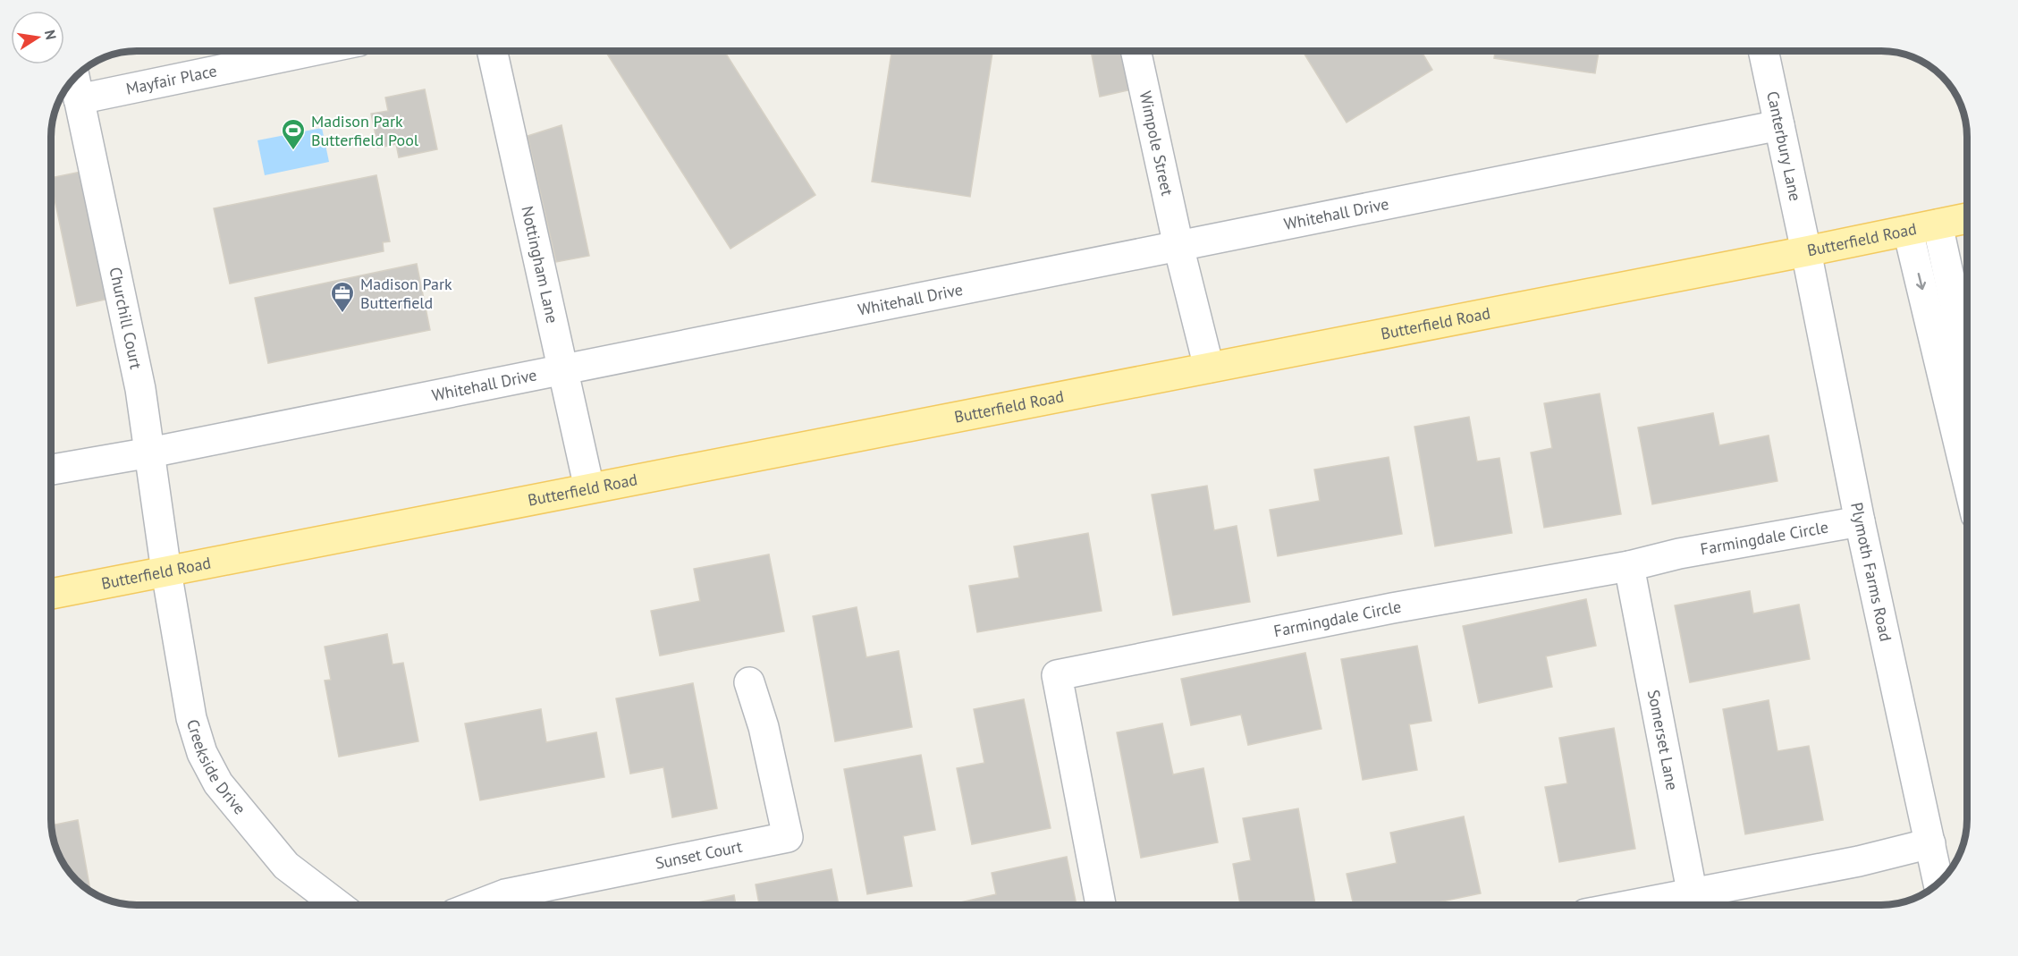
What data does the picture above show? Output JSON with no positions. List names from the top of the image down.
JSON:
{
  "streets": {
    "main road": ["Butterfield Road"],
    "street": [
      "Mayfair Place",
      "Wimpole Street",
      "Canterbury Lane",
      "Whitehall Drive",
      "Nottingham Lane",
      "Churchill Court",
      "Farmingdale Circle",
      "Plymoth Farms Road",
      "Somerset Lane",
      "Creekside Drive",
      "Sunset Court"
    ]
  },
  "crossings": [
    ["Mayfair Place", "Churchill Court"],
    ["Wimpole Street", "Whitehall Drive"],
    ["Wimpole Street", "Butterfield Road"],
    ["Canterbury Lane", "Whitehall Drive"],
    ["Canterbury Lane", "Butterfield Road"],
    ["Canterbury Lane", "Plymoth Farms Road"],
    ["Whitehall Drive", "Nottingham Lane"],
    ["Whitehall Drive", "Churchill Court"],
    ["Butterfield Road", "Nottingham Lane"],
    ["Butterfield Road", "Churchill Court"],
    ["Butterfield Road", "Plymoth Farms Road"],
    ["Butterfield Road", "Creekside Drive"],
    ["Churchill Court", "Creekside Drive"],
    ["Farmingdale Circle", "Plymoth Farms Road"],
    ["Farmingdale Circle", "Somerset Lane"]
  ],
  "places": {
    "sports": ["Madison Park Butterfield Pool"],
    "office": ["Madison Park Butterfield"]
  },
  "north": "right"
}
